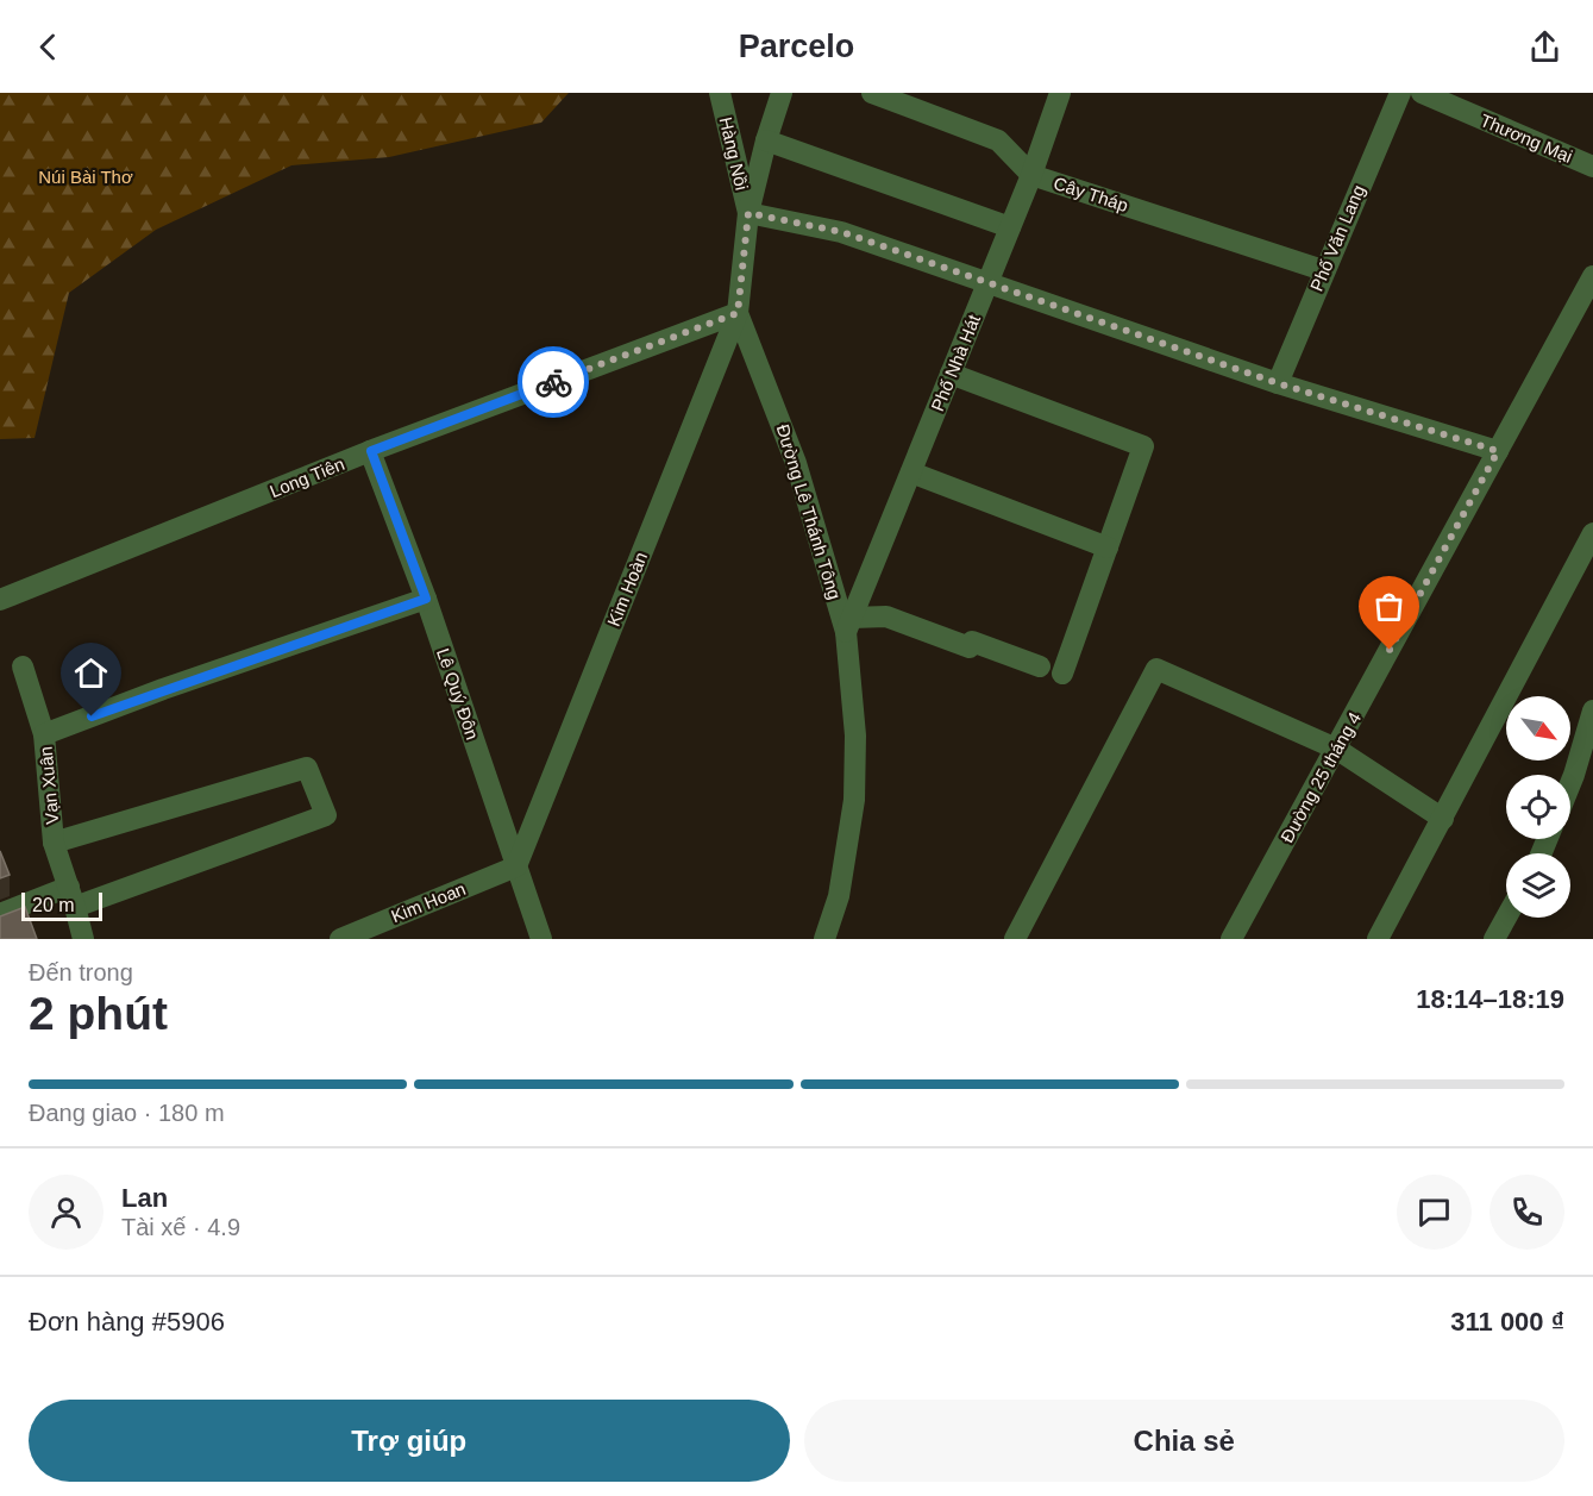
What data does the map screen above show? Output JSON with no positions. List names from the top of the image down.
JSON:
{
  "streets": {
    "street": [
      "Thương Mại",
      "Hàng Nồi",
      "Cây Tháp",
      "Phố Văn Lang",
      "Phố Nhà Hát",
      "Long Tiên",
      "Đường Lê Thánh Tông",
      "Kim Hoàn",
      "Lê Quý Đôn",
      "Đường 25 tháng 4",
      "Vạn Xuân",
      "Kim Hoan"
    ]
  },
  "crossings": [
    ["Hàng Nồi", "Đường Lê Thánh Tông"],
    ["Cây Tháp", "Phố Văn Lang"],
    ["Cây Tháp", "Phố Nhà Hát"],
    ["Phố Nhà Hát", "Đường Lê Thánh Tông"],
    ["Long Tiên", "Đường Lê Thánh Tông"],
    ["Long Tiên", "Kim Hoàn"],
    ["Long Tiên", "Lê Quý Đôn"],
    ["Đường Lê Thánh Tông", "Kim Hoàn"],
    ["Kim Hoàn", "Lê Quý Đôn"],
    ["Kim Hoàn", "Kim Hoan"],
    ["Lê Quý Đôn", "Vạn Xuân"],
    ["Lê Quý Đôn", "Kim Hoan"]
  ],
  "parks": ["Núi Bài Thơ"],
  "scale_bar": "20 m",
  "north": "bottom right",
  "page": {
    "header": "Parcelo",
    "scale": "20 m",
    "heading": ["2 phút", "Đến trong", "18:14–18:19"],
    "panel": [
      "Lan",
      "Tài xế · 4.9",
      "Đơn hàng #5906",
      "311 000 ₫"
    ],
    "bar": "Đang giao · 180 m",
    "buttons": ["Trợ giúp", "Chia sẻ"]
  }
}
